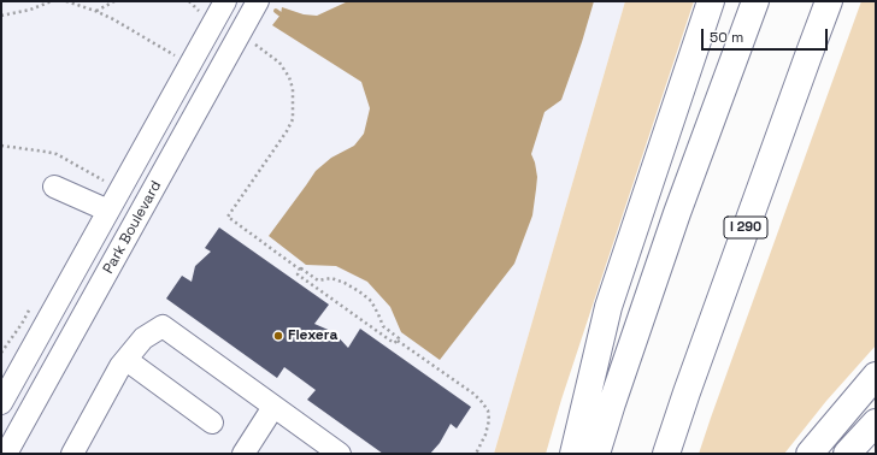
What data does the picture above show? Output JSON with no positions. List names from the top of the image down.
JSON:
{
  "streets": {
    "highway": ["I 290"],
    "street": ["Park Boulevard"]
  },
  "places": ["Flexera"],
  "scale_bar": "50 m"
}
